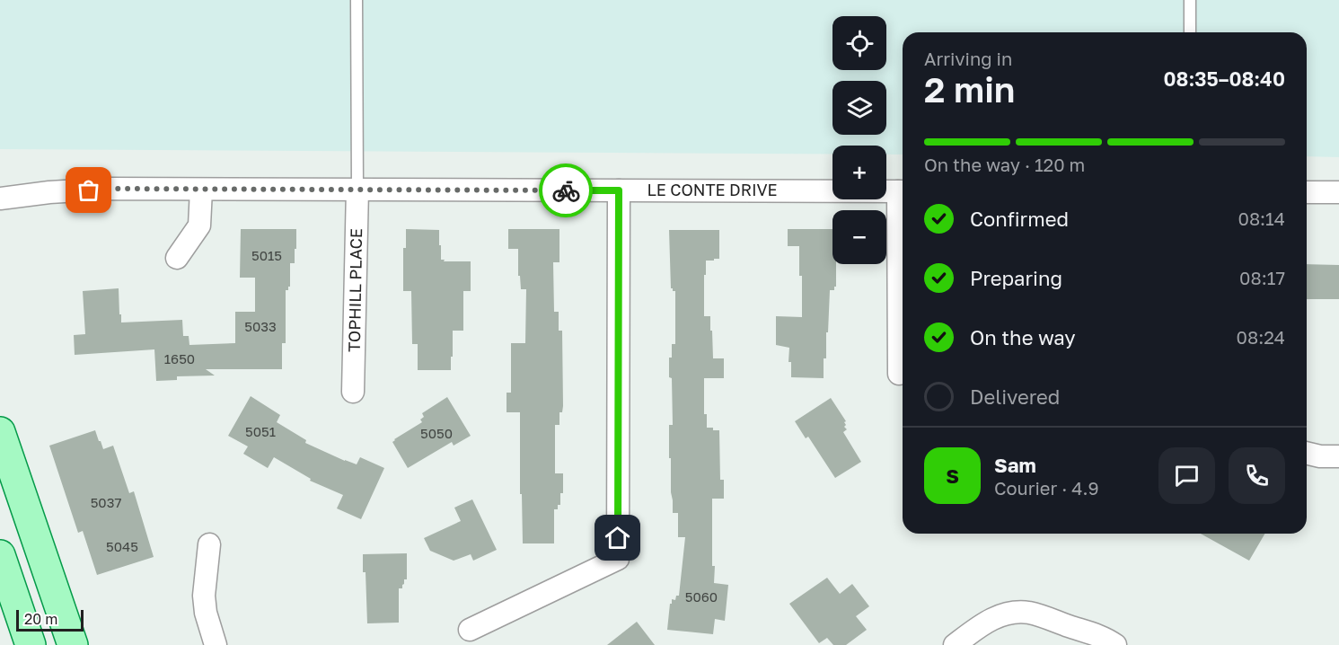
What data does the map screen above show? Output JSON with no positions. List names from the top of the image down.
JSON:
{
  "streets": {
    "street": ["LE CONTE DRIVE", "TOPHILL PLACE"]
  },
  "crossings": [
    ["LE CONTE DRIVE", "TOPHILL PLACE"]
  ],
  "house_numbers": [
    "5015",
    "5033",
    "1650",
    "5051",
    "5050",
    "5037",
    "5045",
    "5060"
  ],
  "scale_bar": "20 m",
  "page": {
    "map_buttons": ["+", "−"],
    "heading": ["2 min", "Arriving in", "08:35–08:40"],
    "panel": ["Sam", "Courier · 4.9"],
    "bar": "On the way · 120 m",
    "list": [
      ["Confirmed", "08:14"],
      ["Preparing", "08:17"],
      ["On the way", "08:24"],
      "Delivered"
    ],
    "round": "S",
    "scale": "20 m"
  }
}
